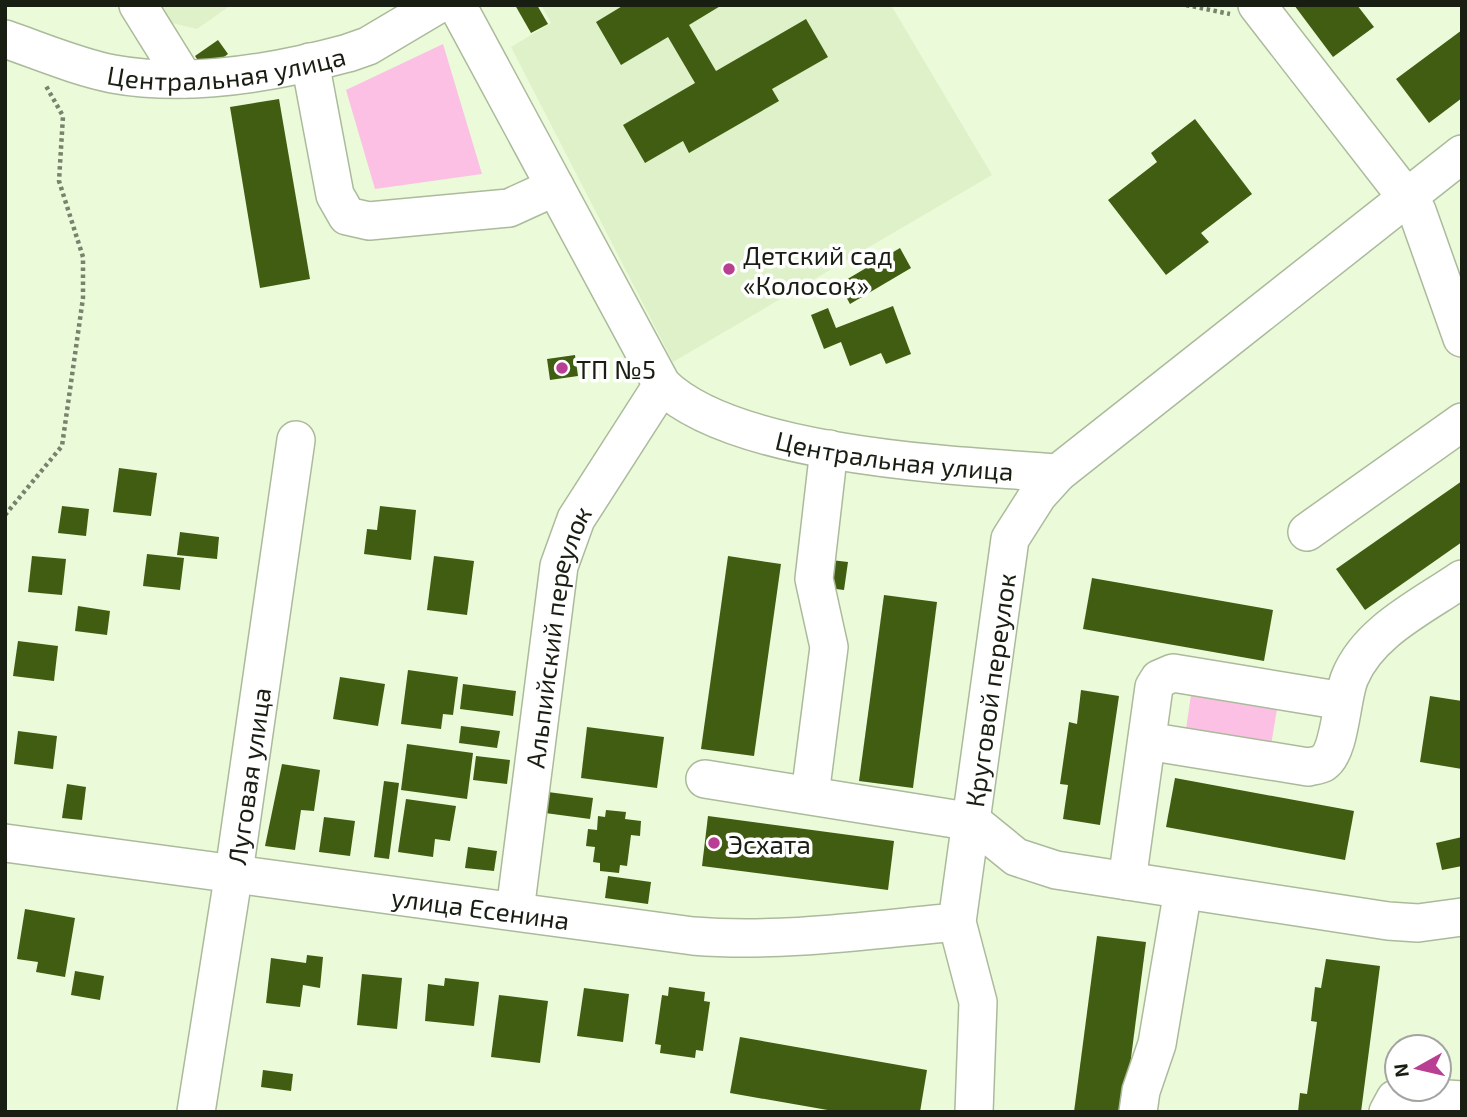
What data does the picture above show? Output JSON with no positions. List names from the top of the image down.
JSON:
{
  "streets": {
    "street": [
      "Центральная улица",
      "Альпийский переулок",
      "Круговой переулок",
      "Луговая улица",
      "улица Есенина"
    ]
  },
  "crossings": [
    ["Центральная улица", "Альпийский переулок"],
    ["Центральная улица", "Круговой переулок"],
    ["Альпийский переулок", "улица Есенина"],
    ["Круговой переулок", "улица Есенина"],
    ["Луговая улица", "улица Есенина"]
  ],
  "places": ["Детский сад «Колосок»", "ТП №5", "Эсхата"],
  "north": "left"
}
